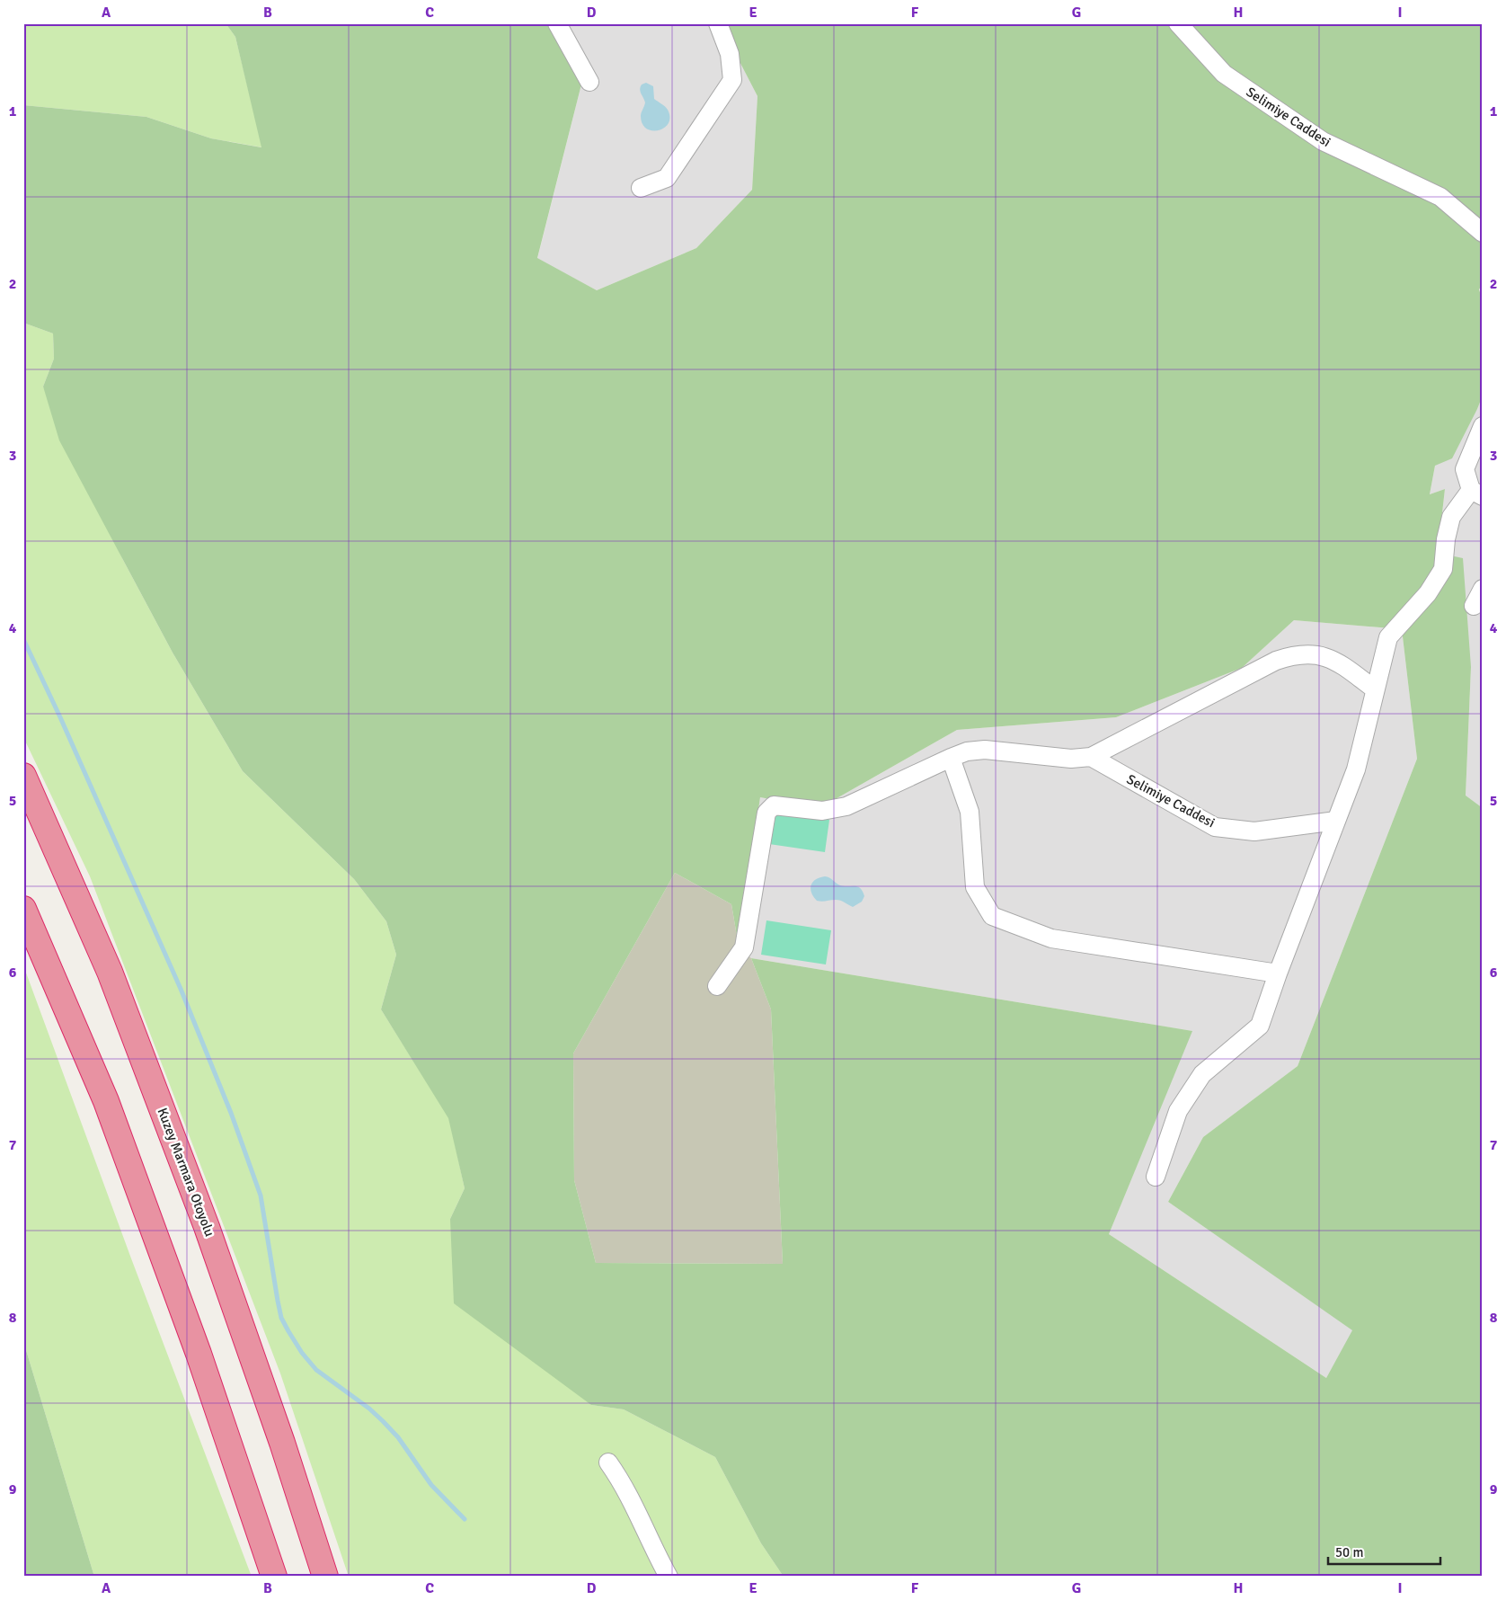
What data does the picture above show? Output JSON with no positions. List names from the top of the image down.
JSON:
{
  "streets": {
    "highway": ["Kuzey Marmara Otoyolu"],
    "street": ["Selimiye Caddesi"]
  },
  "scale_bar": "50 m",
  "grid": {
    "columns": [
      "A",
      "B",
      "C",
      "D",
      "E",
      "F",
      "G",
      "H",
      "I"
    ],
    "rows": [
      "1",
      "2",
      "3",
      "4",
      "5",
      "6",
      "7",
      "8",
      "9"
    ]
  }
}
